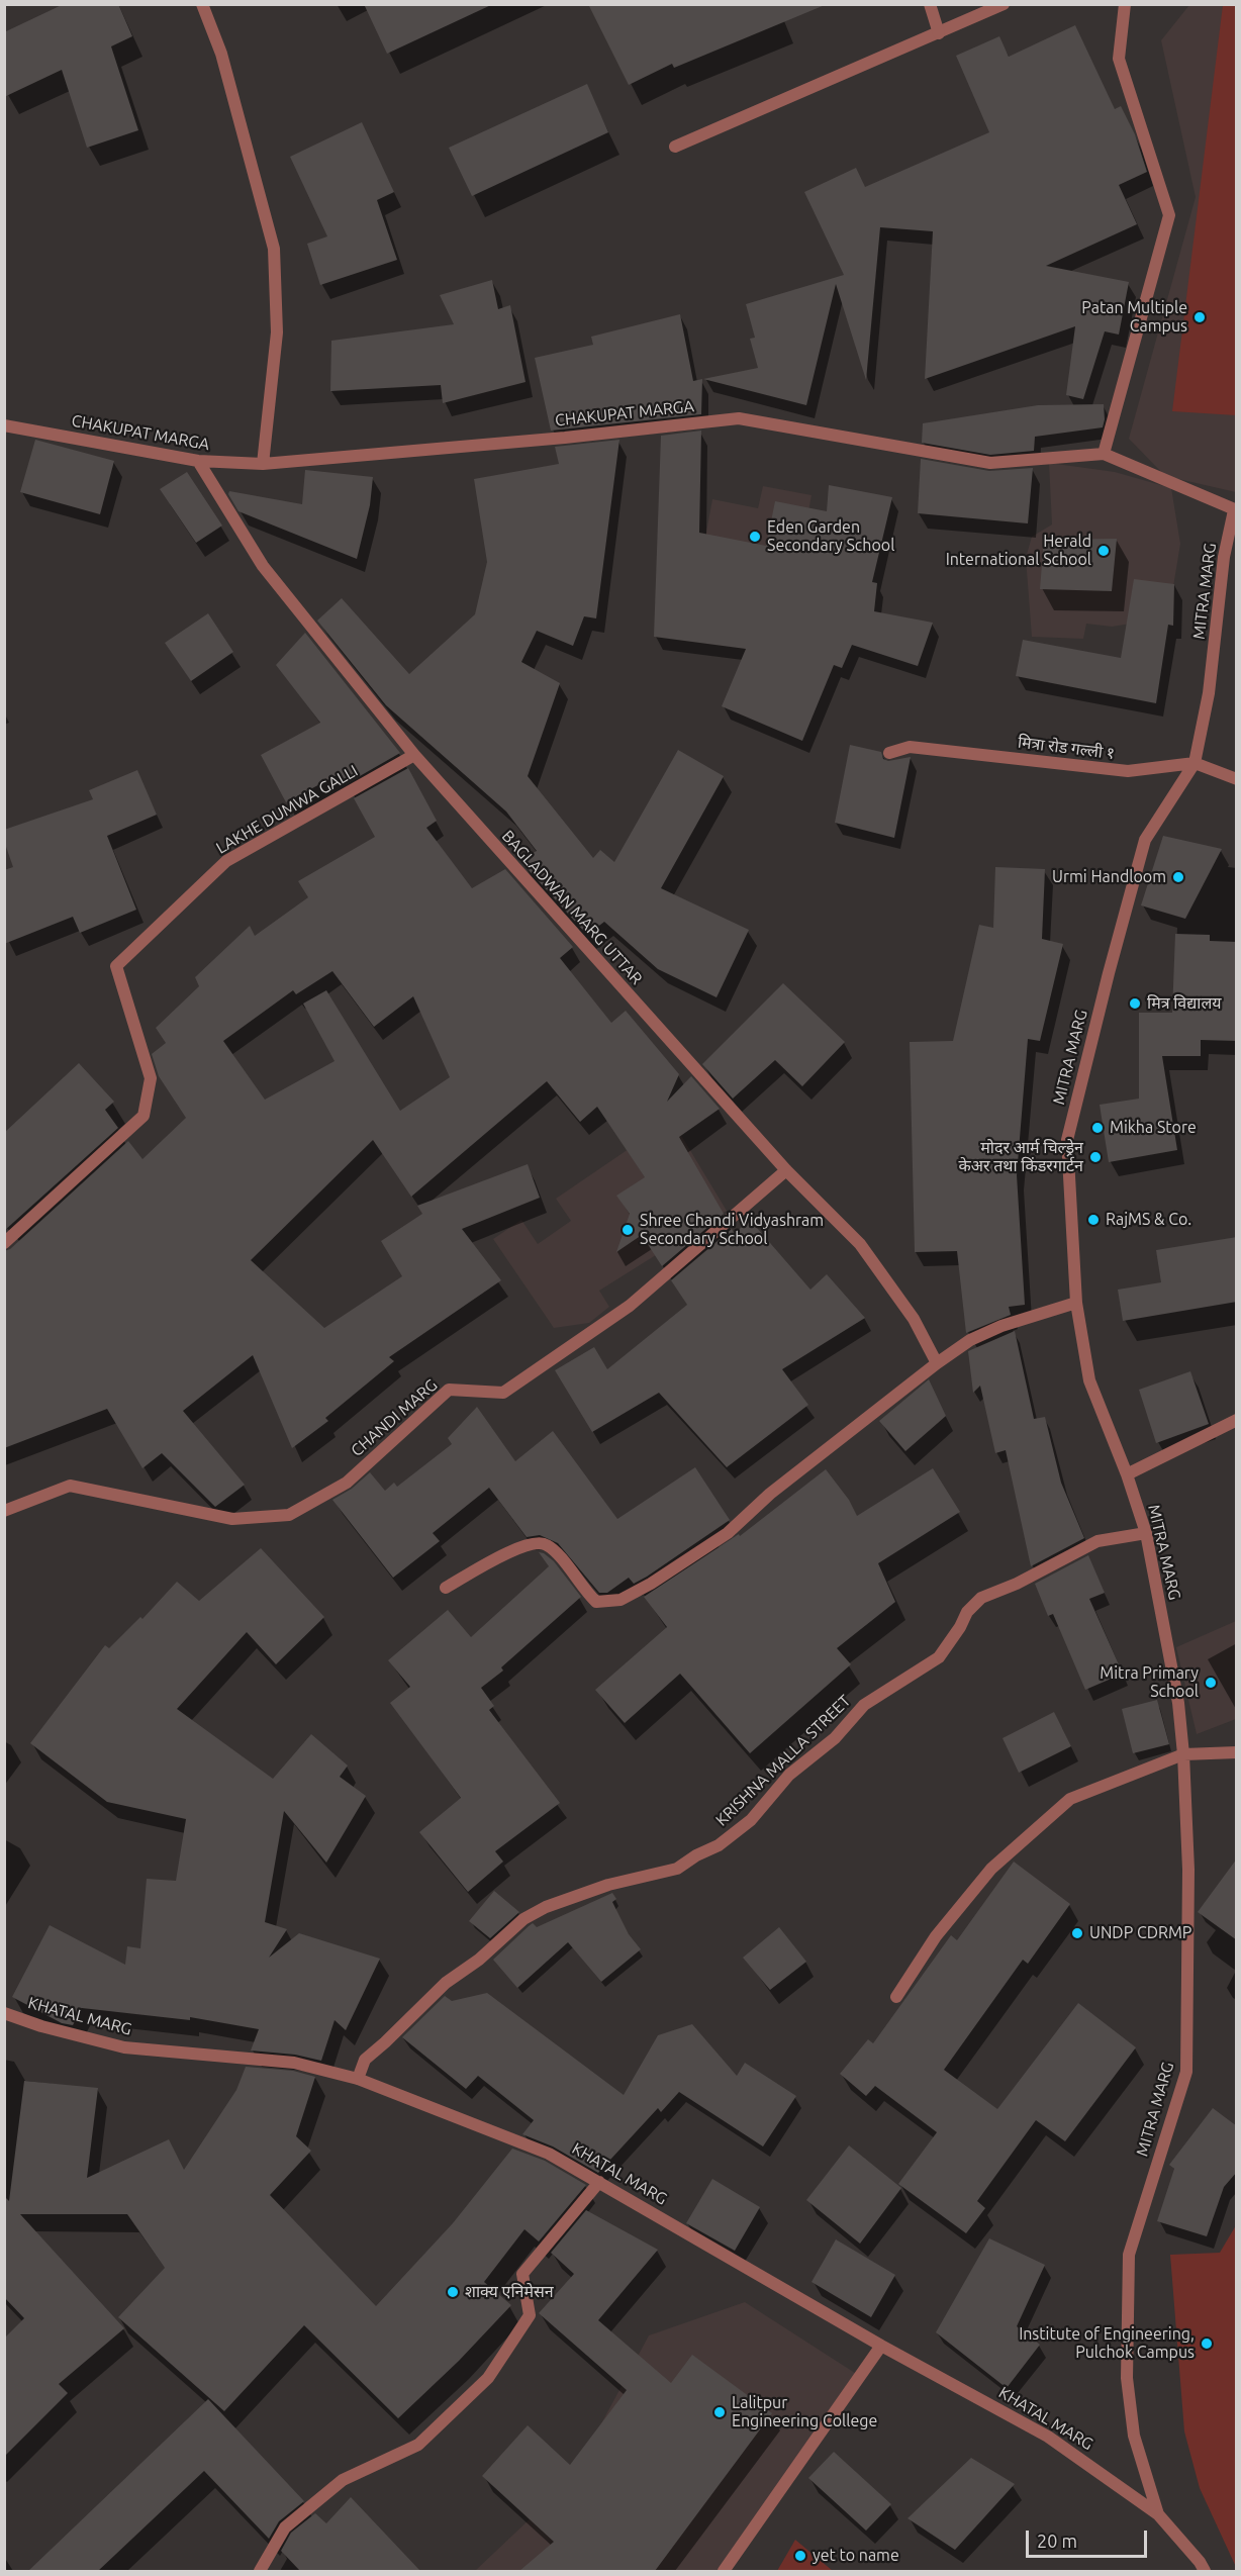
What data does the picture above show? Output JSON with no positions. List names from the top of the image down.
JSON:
{
  "streets": {
    "street": [
      "CHAKUPAT MARGA",
      "MITRA MARG",
      "मित्रा रोड गल्ली १",
      "LAKHE DUMWA GALLI",
      "BAGLADWAN MARG UTTAR",
      "CHANDI MARG",
      "KRISHNA MALLA STREET",
      "KHATAL MARG"
    ]
  },
  "crossings": [
    ["CHAKUPAT MARGA", "MITRA MARG"],
    ["CHAKUPAT MARGA", "BAGLADWAN MARG UTTAR"],
    ["MITRA MARG", "मित्रा रोड गल्ली १"],
    ["MITRA MARG", "KRISHNA MALLA STREET"],
    ["MITRA MARG", "KHATAL MARG"],
    ["LAKHE DUMWA GALLI", "BAGLADWAN MARG UTTAR"],
    ["BAGLADWAN MARG UTTAR", "CHANDI MARG"],
    ["KRISHNA MALLA STREET", "KHATAL MARG"]
  ],
  "places": [
    "Patan Multiple Campus",
    "Eden Garden Secondary School",
    "Herald International School",
    "Urmi Handloom",
    "मित्र विद्यालय",
    "Mikha Store",
    "मोदर आर्म चिल्ड्रेन केअर तथा किंडरगार्टन",
    "RajMS & Co.",
    "Shree Chandi Vidyashram Secondary School",
    "Mitra Primary School",
    "UNDP CDRMP",
    "शाक्य एनिमेसन",
    "Institute of Engineering, Pulchok Campus",
    "Lalitpur Engineering College",
    "yet to name"
  ],
  "scale_bar": "20 m"
}
